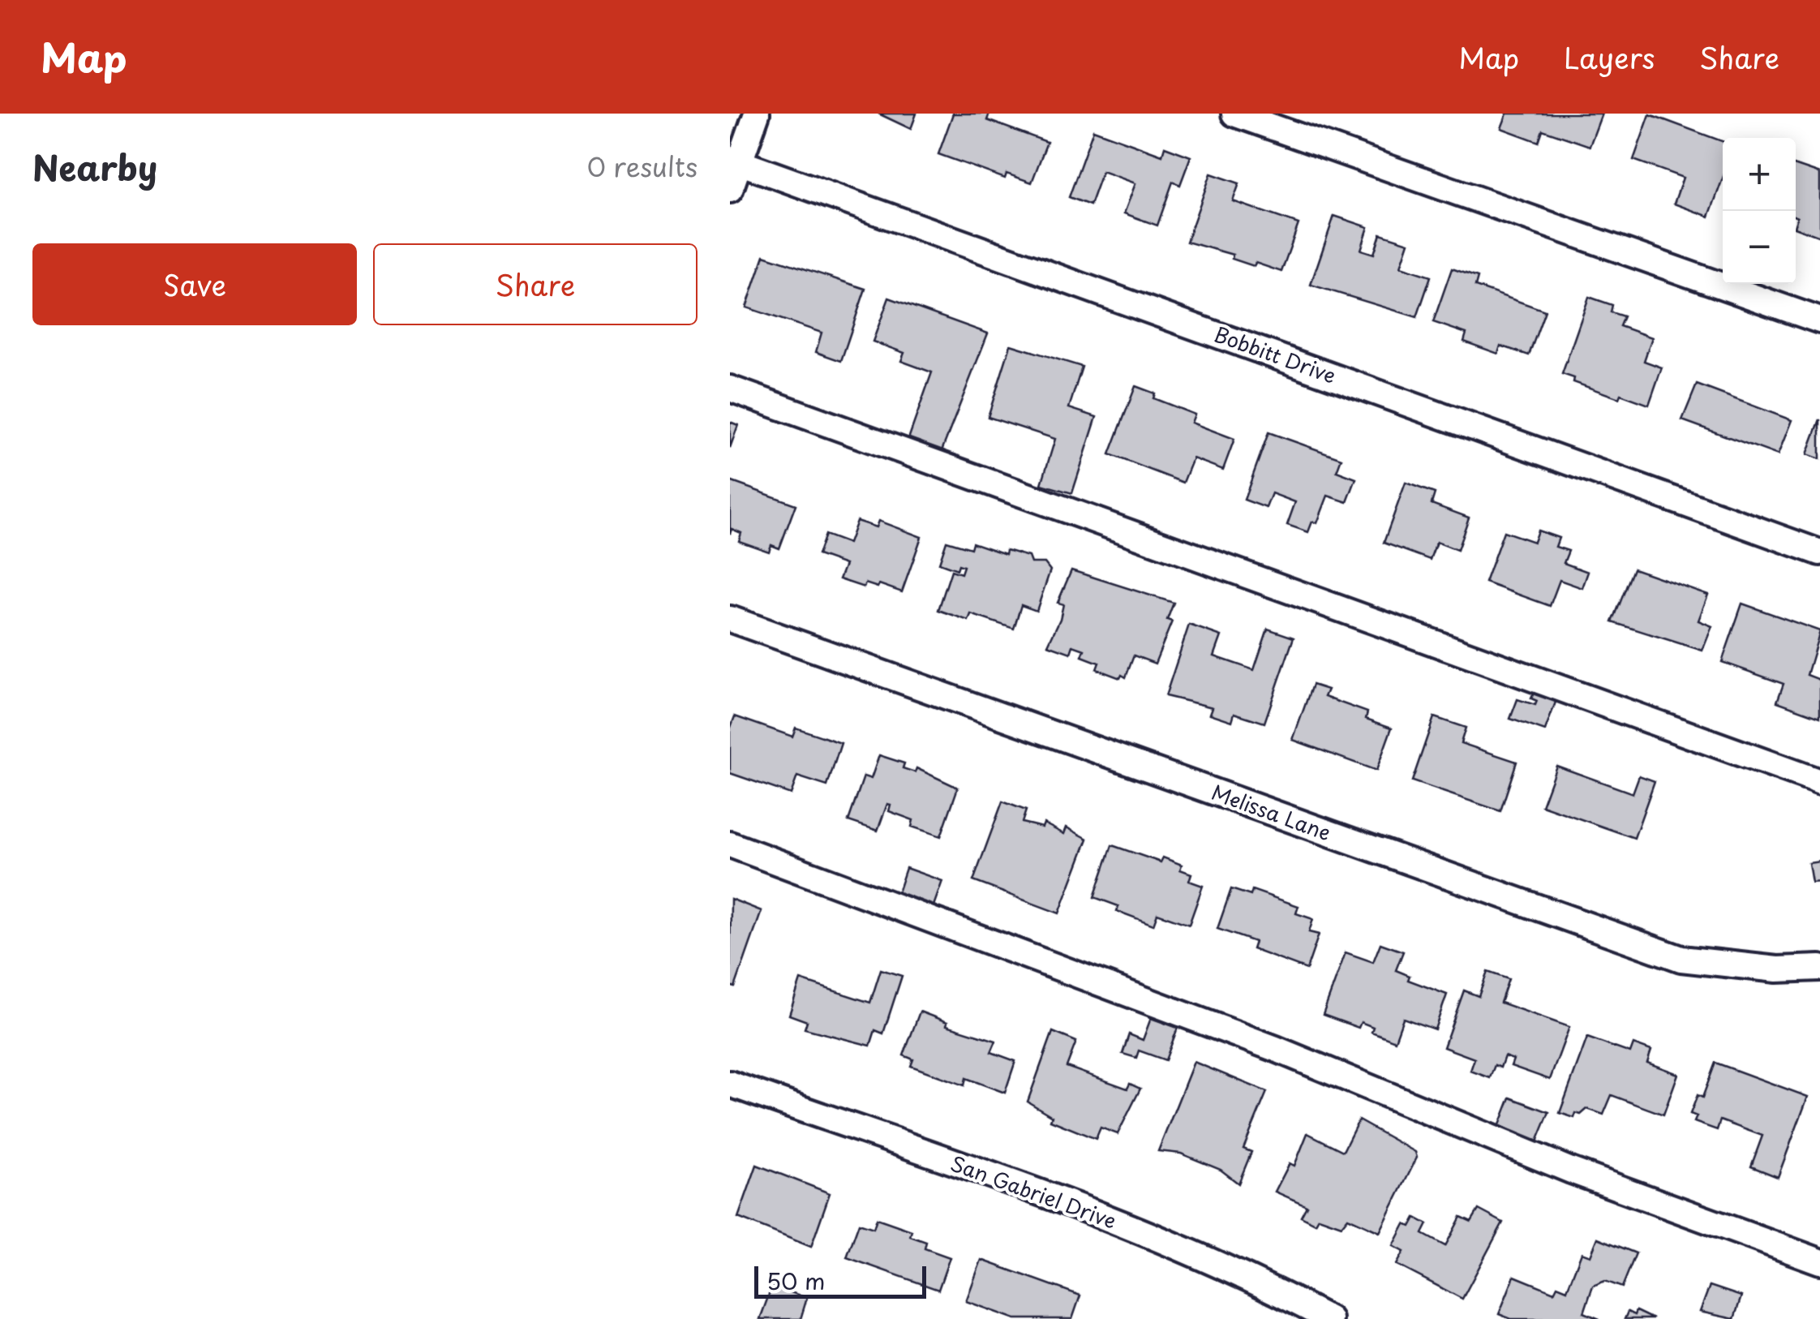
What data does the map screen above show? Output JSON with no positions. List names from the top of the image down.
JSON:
{
  "streets": {
    "street": ["Bobbitt Drive", "Melissa Lane", "San Gabriel Drive"]
  },
  "scale_bar": "50 m",
  "page": {
    "header": "Map",
    "nav": ["Map", "Layers", "Share"],
    "heading": ["Nearby", "0 results"],
    "map_buttons": ["+", "−"],
    "buttons": ["Save", "Share"],
    "scale": "50 m"
  }
}
